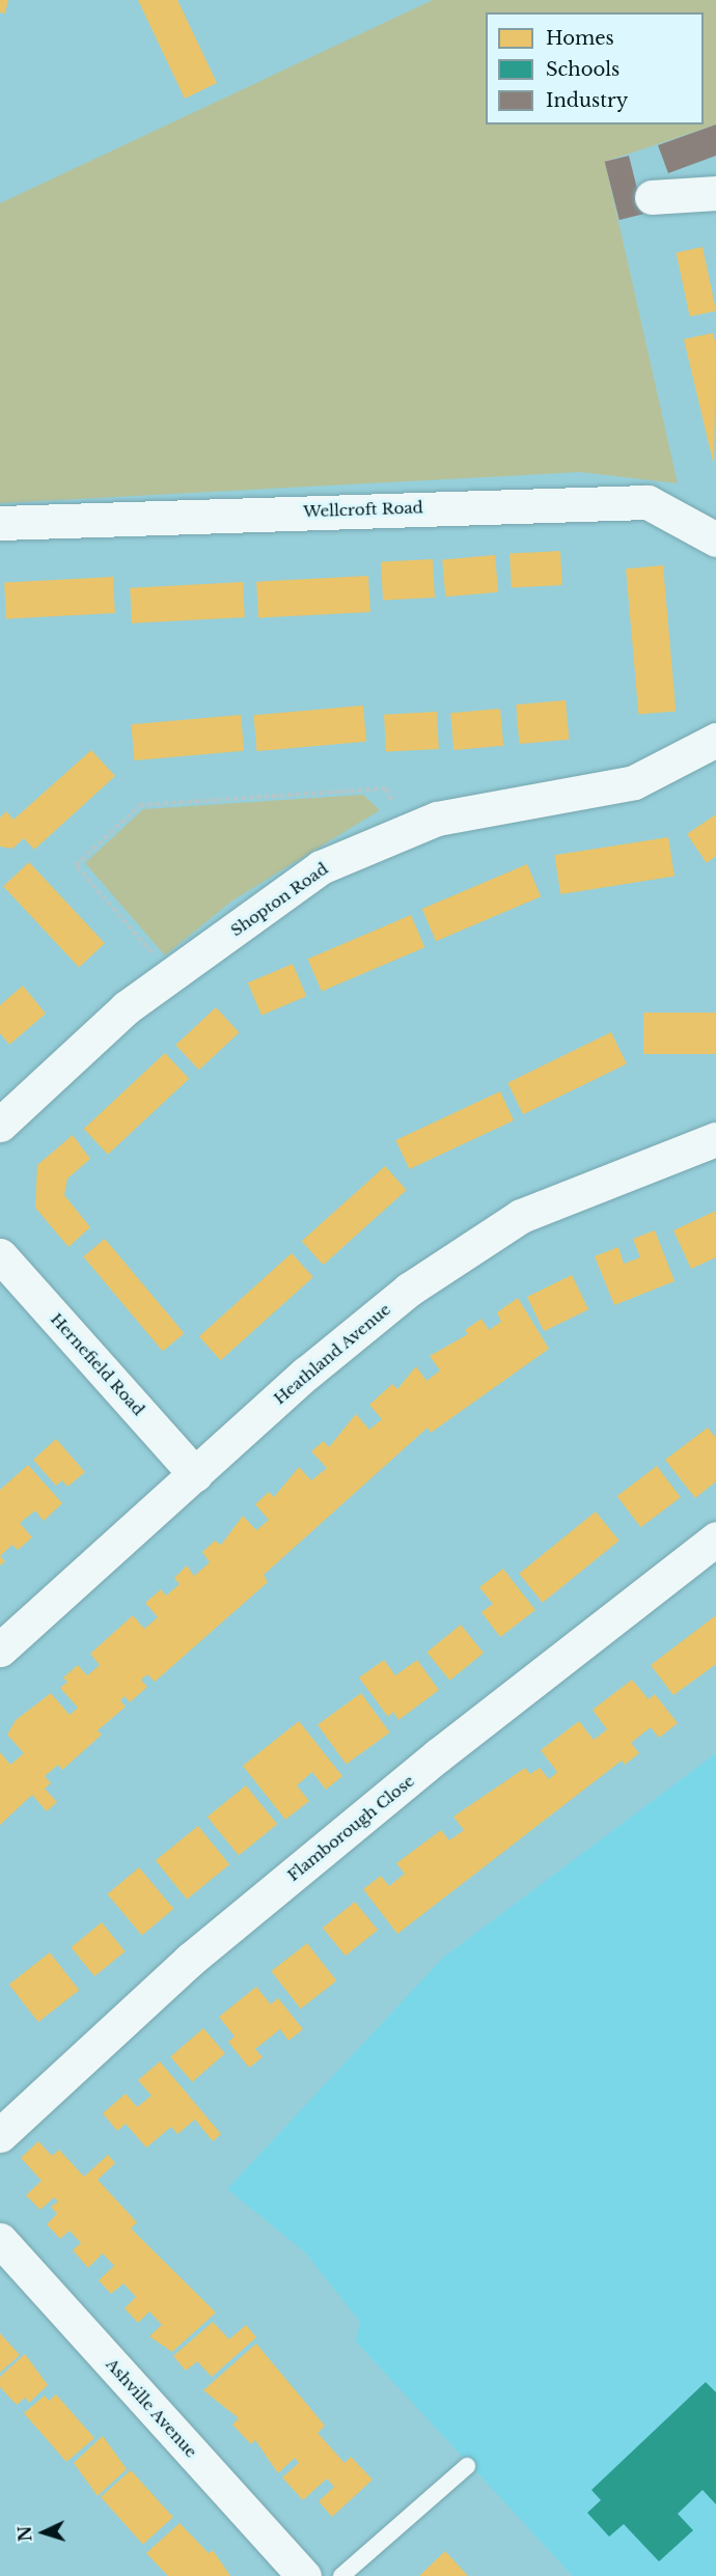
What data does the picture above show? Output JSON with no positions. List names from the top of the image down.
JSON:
{
  "streets": {
    "street": [
      "Wellcroft Road",
      "Shopton Road",
      "Heathland Avenue",
      "Hernefield Road",
      "Flamborough Close",
      "Ashville Avenue"
    ]
  },
  "crossings": [
    ["Heathland Avenue", "Hernefield Road"]
  ],
  "legend": ["Homes", "Schools", "Industry"],
  "north": "left"
}
